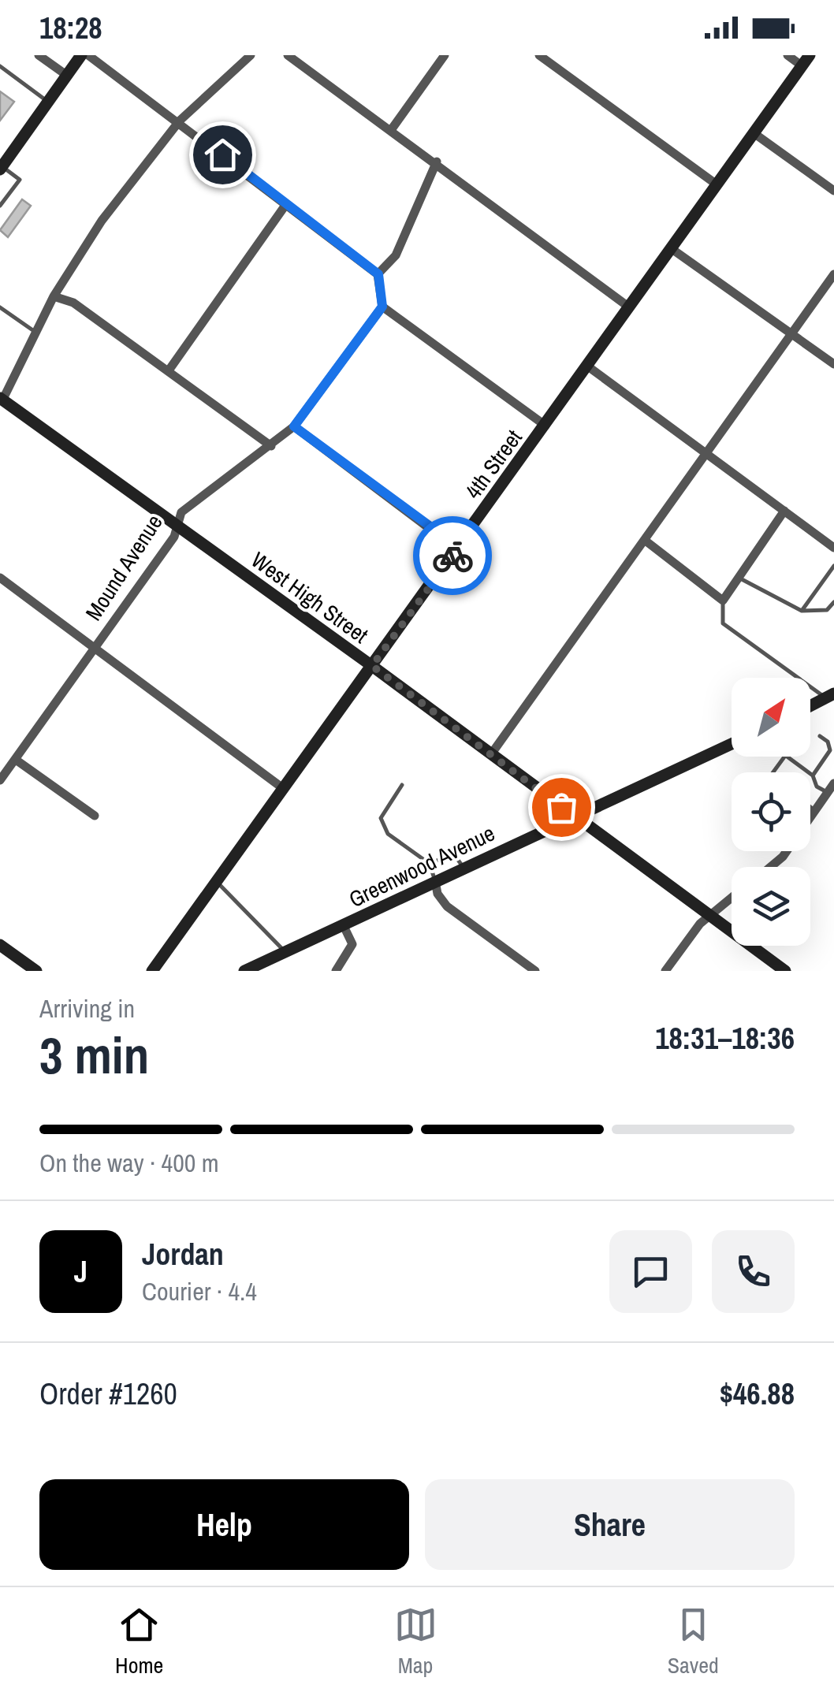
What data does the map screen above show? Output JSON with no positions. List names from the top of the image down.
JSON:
{
  "streets": {
    "street": [
      "4th Street",
      "Mound Avenue",
      "West High Street",
      "Greenwood Avenue"
    ]
  },
  "crossings": [
    ["4th Street", "West High Street"],
    ["Mound Avenue", "West High Street"],
    ["West High Street", "Greenwood Avenue"]
  ],
  "north": "top right",
  "page": {
    "status": "18:28",
    "heading": ["3 min", "Arriving in", "18:31–18:36"],
    "panel": [
      "Jordan",
      "Courier · 4.4",
      "Order #1260",
      "$46.88"
    ],
    "bar": "On the way · 400 m",
    "round": "J",
    "buttons": ["Help", "Share"],
    "tabs": ["Home", "Map", "Saved"]
  }
}
